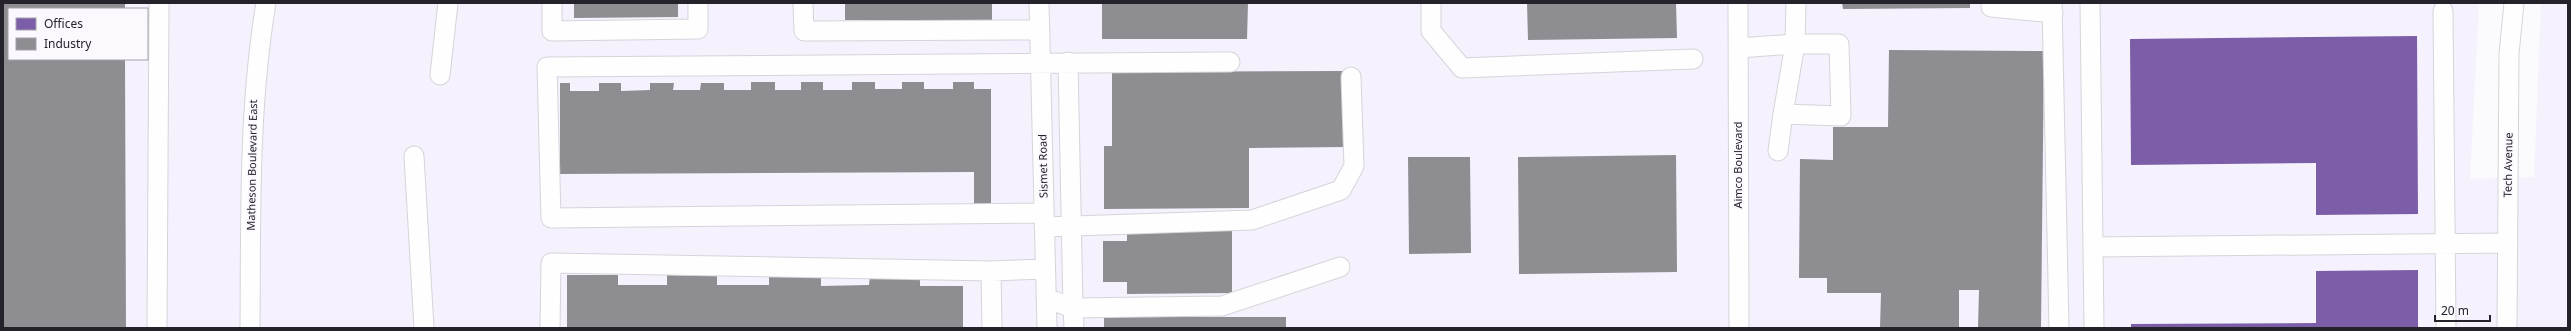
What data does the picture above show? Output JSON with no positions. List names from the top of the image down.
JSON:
{
  "streets": {
    "street": [
      "Matheson Boulevard East",
      "Aimco Boulevard",
      "Tech Avenue",
      "Sismet Road"
    ]
  },
  "legend": ["Offices", "Industry"],
  "scale_bar": "20 m"
}
